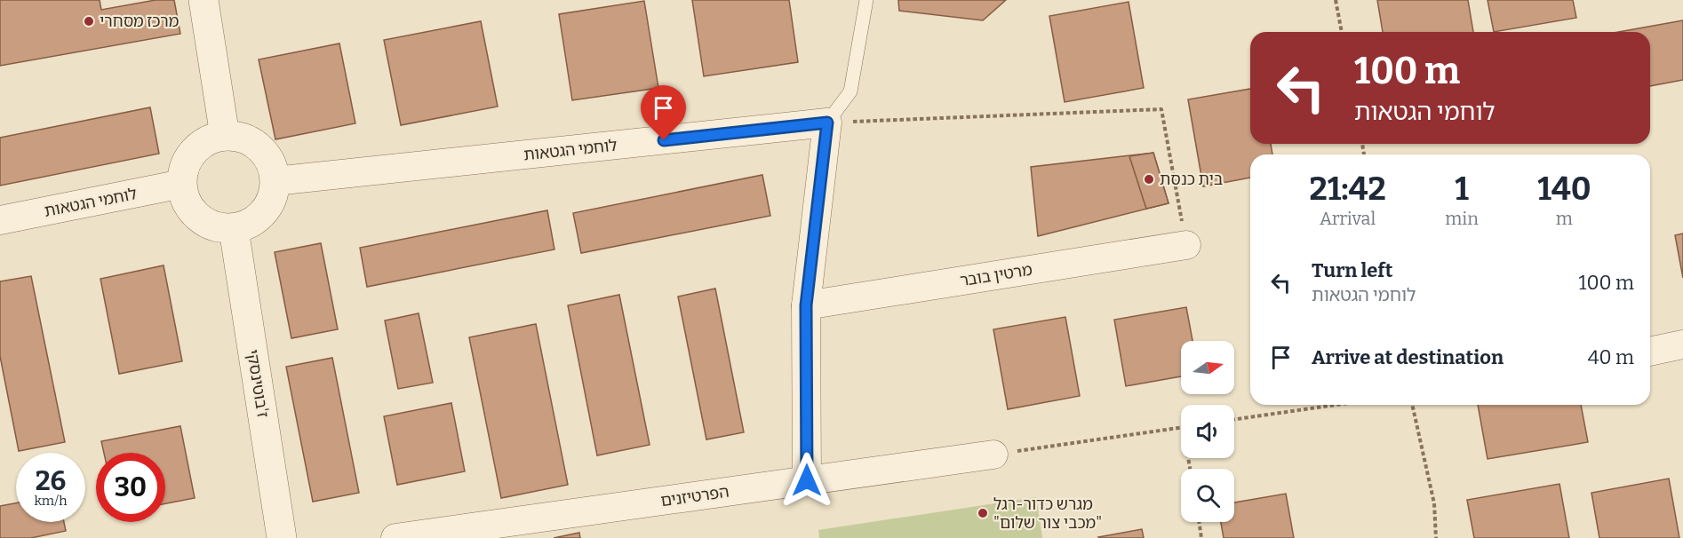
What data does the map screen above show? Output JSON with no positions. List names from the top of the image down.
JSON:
{
  "streets": {
    "street": [
      "לוחמי הגטאות",
      "מרטין בובר",
      "ז'בוטינסקי",
      "הפרטיזנים"
    ]
  },
  "crossings": [
    ["לוחמי הגטאות", "ז'בוטינסקי"]
  ],
  "places": ["מרכז מסחרי", "בית כנסת", "מגרש כדור-רגל \"מכבי צור שלום\""],
  "north": "right",
  "page": {
    "turn": ["100 m", "לוחמי הגטאות"],
    "eta": [
      "21:42",
      "Arrival",
      "1",
      "min",
      "140",
      "m"
    ],
    "list": [
      {
        "name": "Turn left",
        "note": "לוחמי הגטאות",
        "value": "100 m"
      },
      {
        "name": "Arrive at destination",
        "value": "40 m"
      }
    ],
    "speed": "26 km/h",
    "limit": "30"
  }
}
